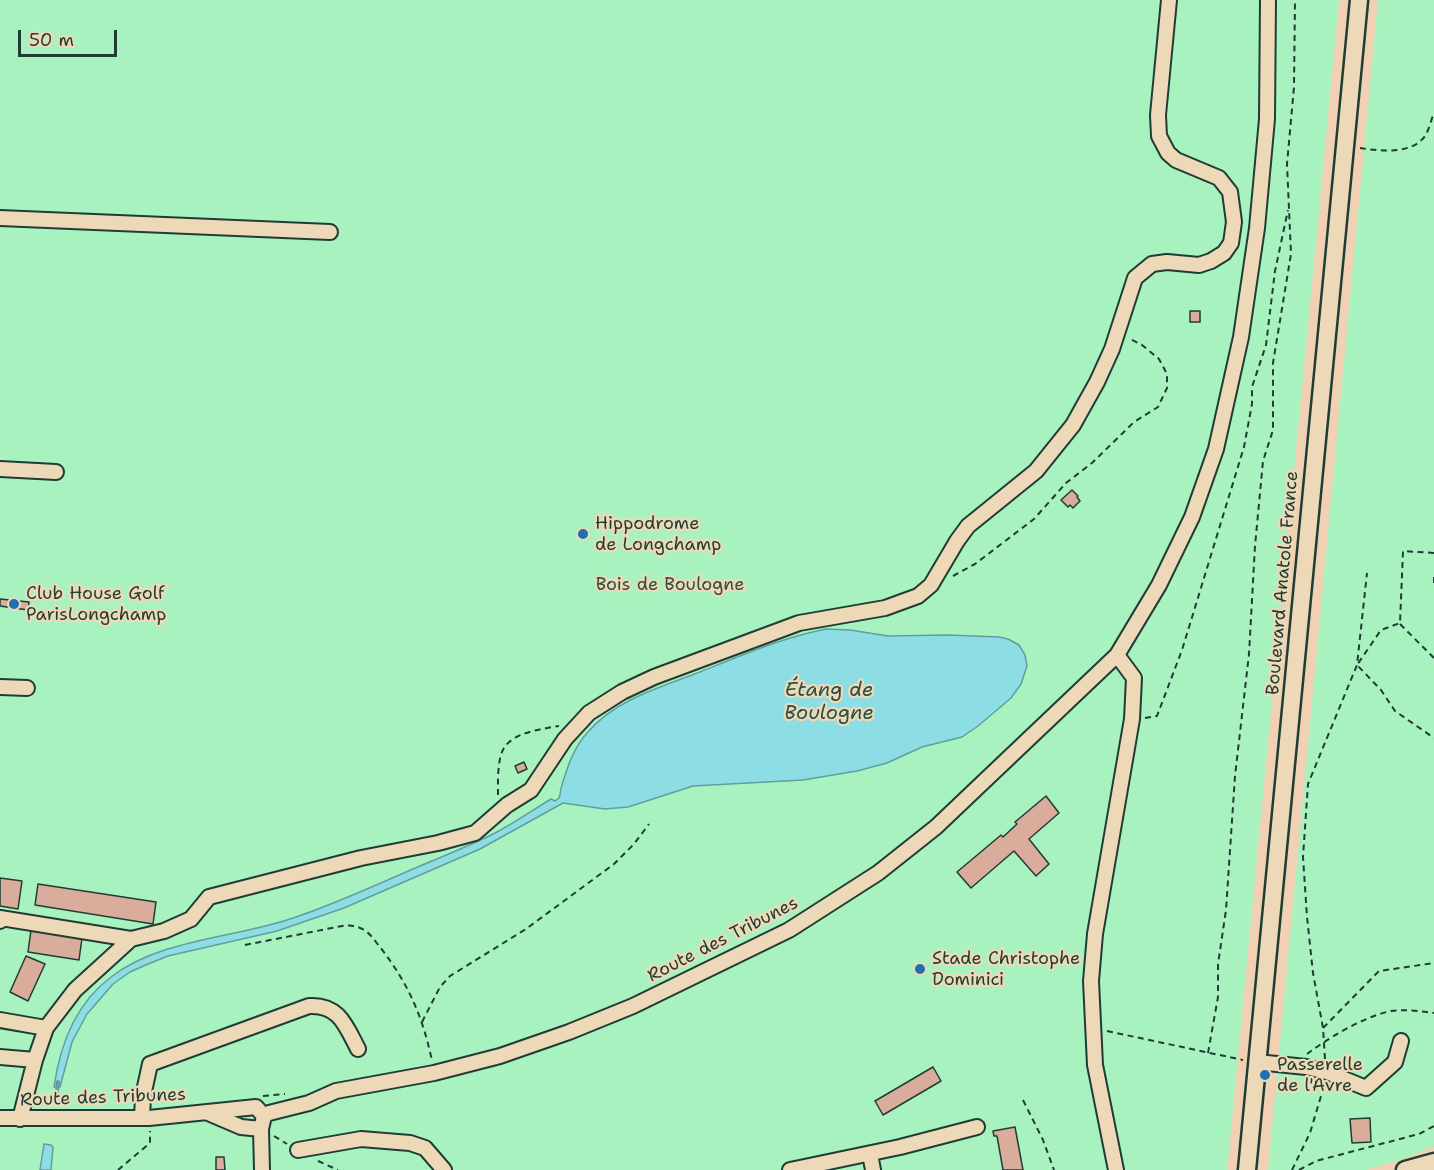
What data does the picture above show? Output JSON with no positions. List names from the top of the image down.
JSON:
{
  "streets": {
    "main road": ["Boulevard Anatole France"],
    "street": ["Route des Tribunes"]
  },
  "water": ["Étang de Boulogne"],
  "parks": ["Bois de Boulogne"],
  "places": [
    "Hippodrome de Longchamp",
    "Club House Golf ParisLongchamp",
    "Stade Christophe Dominici",
    "Passerelle de l'Avre"
  ],
  "scale_bar": "50 m"
}
